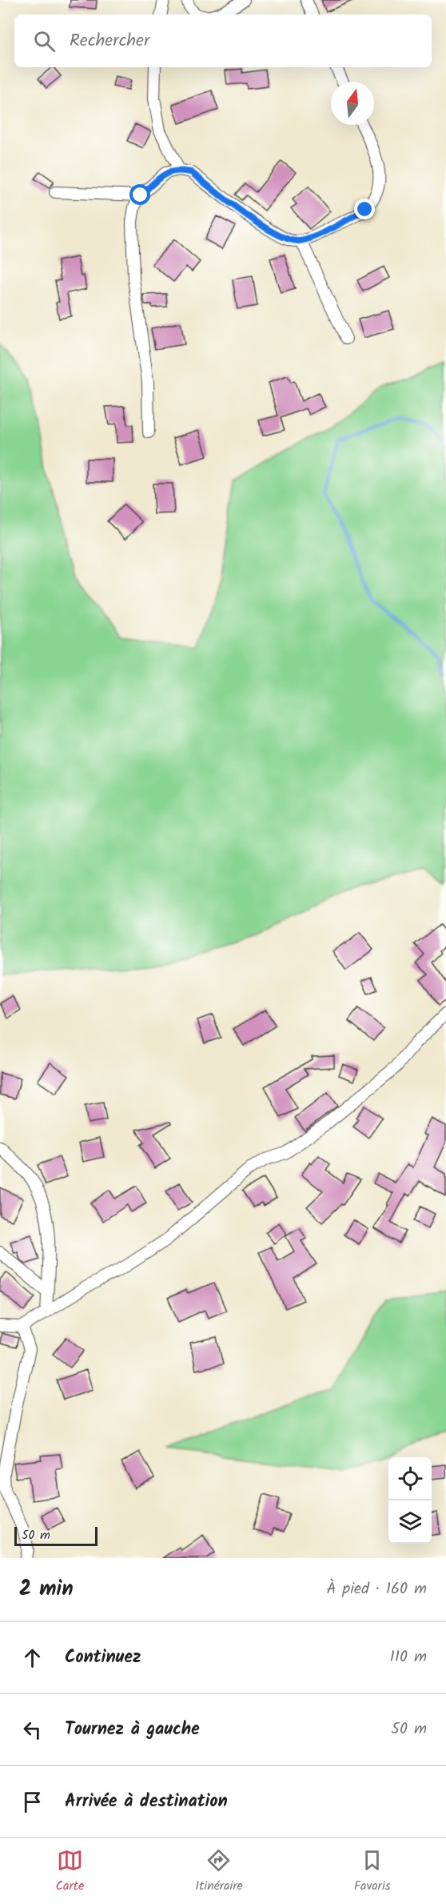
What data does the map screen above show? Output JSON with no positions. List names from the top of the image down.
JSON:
{
  "scale_bar": "50 m",
  "north": "top",
  "page": {
    "search": "Rechercher",
    "scale": "50 m",
    "heading": ["2 min", "À pied · 160 m"],
    "list": [
      ["Continuez", "110 m"],
      ["Tournez à gauche", "50 m"],
      "Arrivée à destination"
    ],
    "nav": ["Carte", "Itinéraire", "Favoris"]
  }
}
